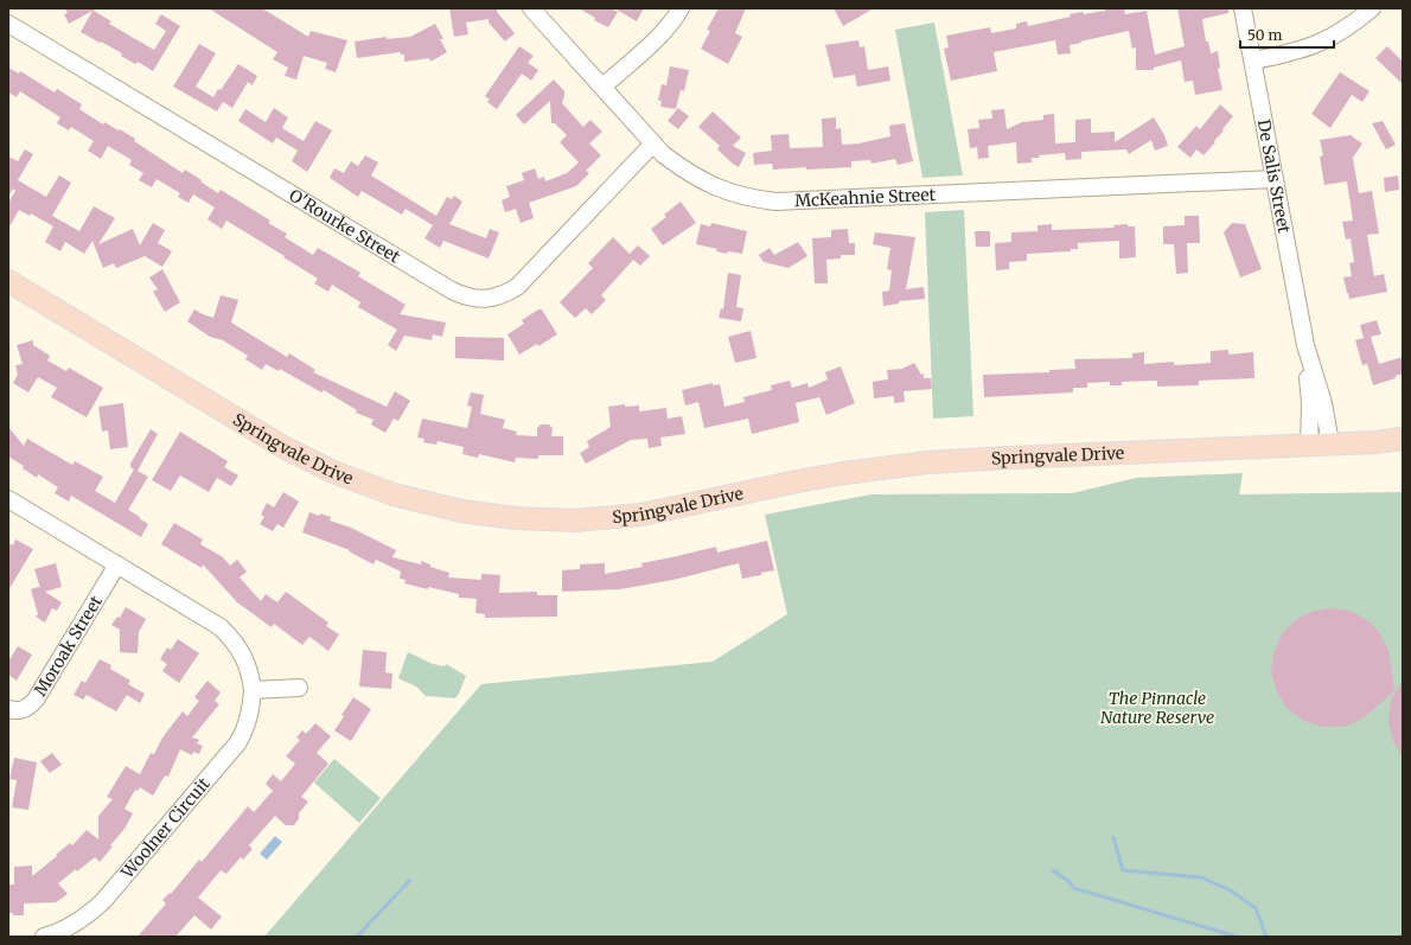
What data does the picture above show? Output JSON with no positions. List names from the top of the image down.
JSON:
{
  "streets": {
    "main road": ["Springvale Drive"],
    "street": [
      "De Salis Street",
      "McKeahnie Street",
      "O'Rourke Street",
      "Moroak Street",
      "Woolner Circuit"
    ]
  },
  "crossings": [
    ["De Salis Street", "McKeahnie Street"],
    ["De Salis Street", "Springvale Drive"],
    ["McKeahnie Street", "O'Rourke Street"],
    ["Moroak Street", "Woolner Circuit"]
  ],
  "parks": ["The Pinnacle Nature Reserve"],
  "scale_bar": "50 m"
}
